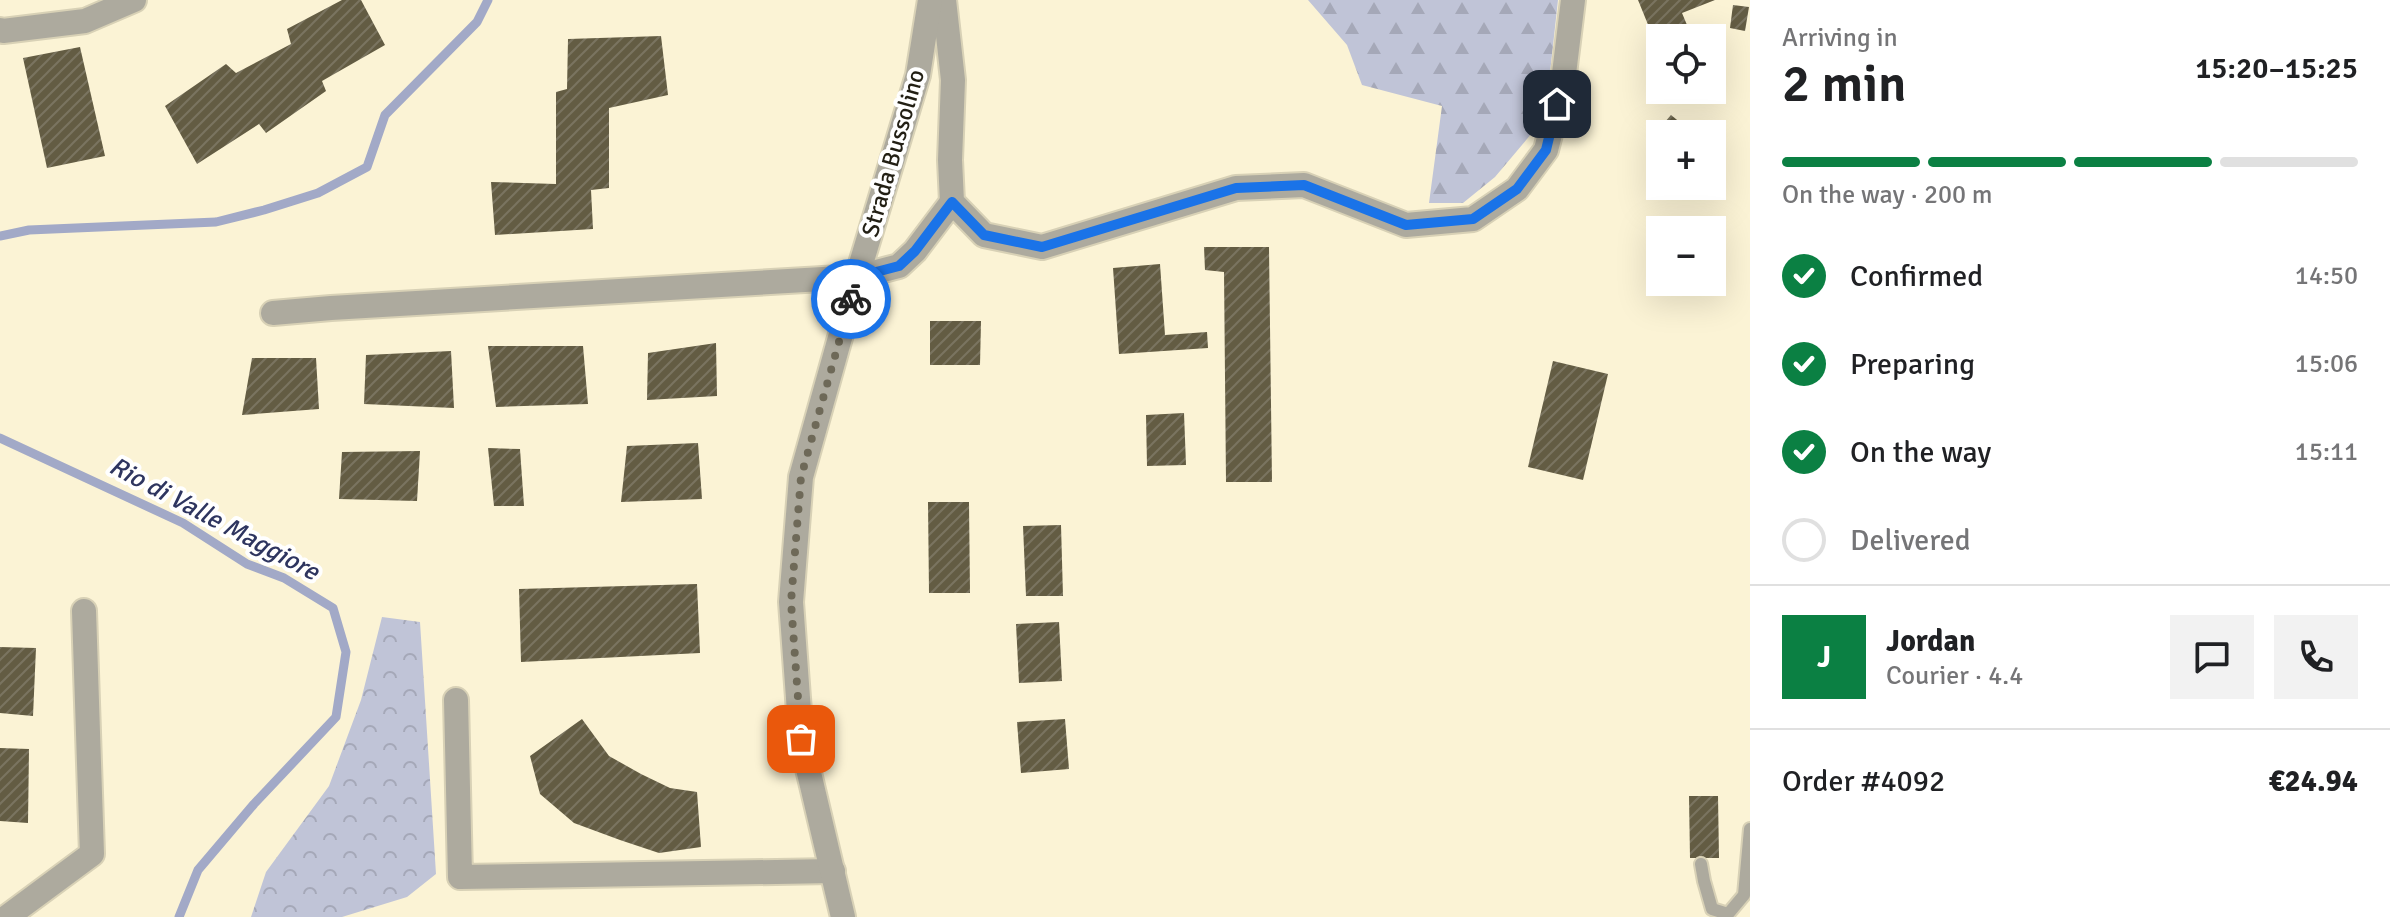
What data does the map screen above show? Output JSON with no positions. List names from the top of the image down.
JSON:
{
  "streets": {
    "street": ["Strada Bussolino"]
  },
  "water": ["Rio di Valle Maggiore"],
  "page": {
    "heading": ["2 min", "Arriving in", "15:20–15:25"],
    "panel": [
      "Jordan",
      "Courier · 4.4",
      "Order #4092",
      "€24.94"
    ],
    "map_buttons": ["+", "−"],
    "bar": "On the way · 200 m",
    "list": [
      ["Confirmed", "14:50"],
      ["Preparing", "15:06"],
      ["On the way", "15:11"],
      "Delivered"
    ],
    "round": "J"
  }
}
